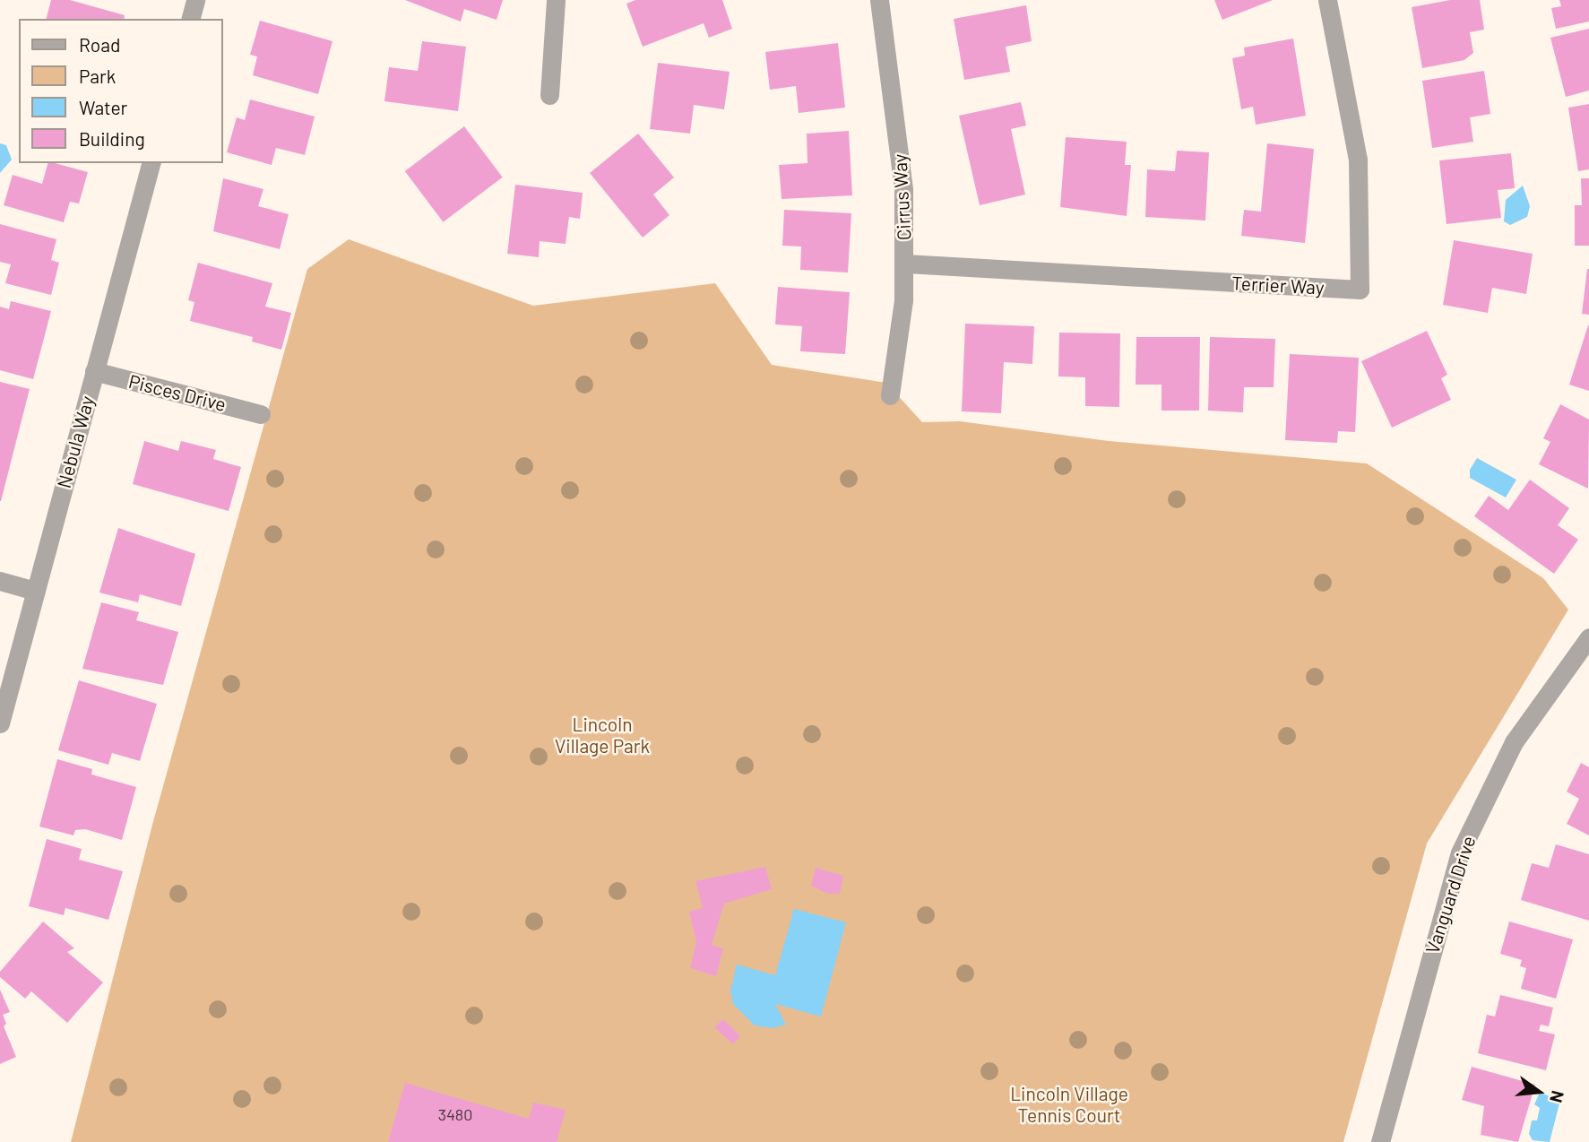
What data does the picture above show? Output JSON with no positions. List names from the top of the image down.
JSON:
{
  "streets": {
    "street": [
      "Cirrus Way",
      "Terrier Way",
      "Pisces Drive",
      "Nebula Way",
      "Vanguard Drive"
    ]
  },
  "crossings": [
    ["Cirrus Way", "Terrier Way"],
    ["Pisces Drive", "Nebula Way"]
  ],
  "parks": ["Lincoln Village Park", "Lincoln Village Tennis Court"],
  "house_numbers": ["3480"],
  "legend": [
    "Road",
    "Park",
    "Water",
    "Building"
  ],
  "north": "right"
}
